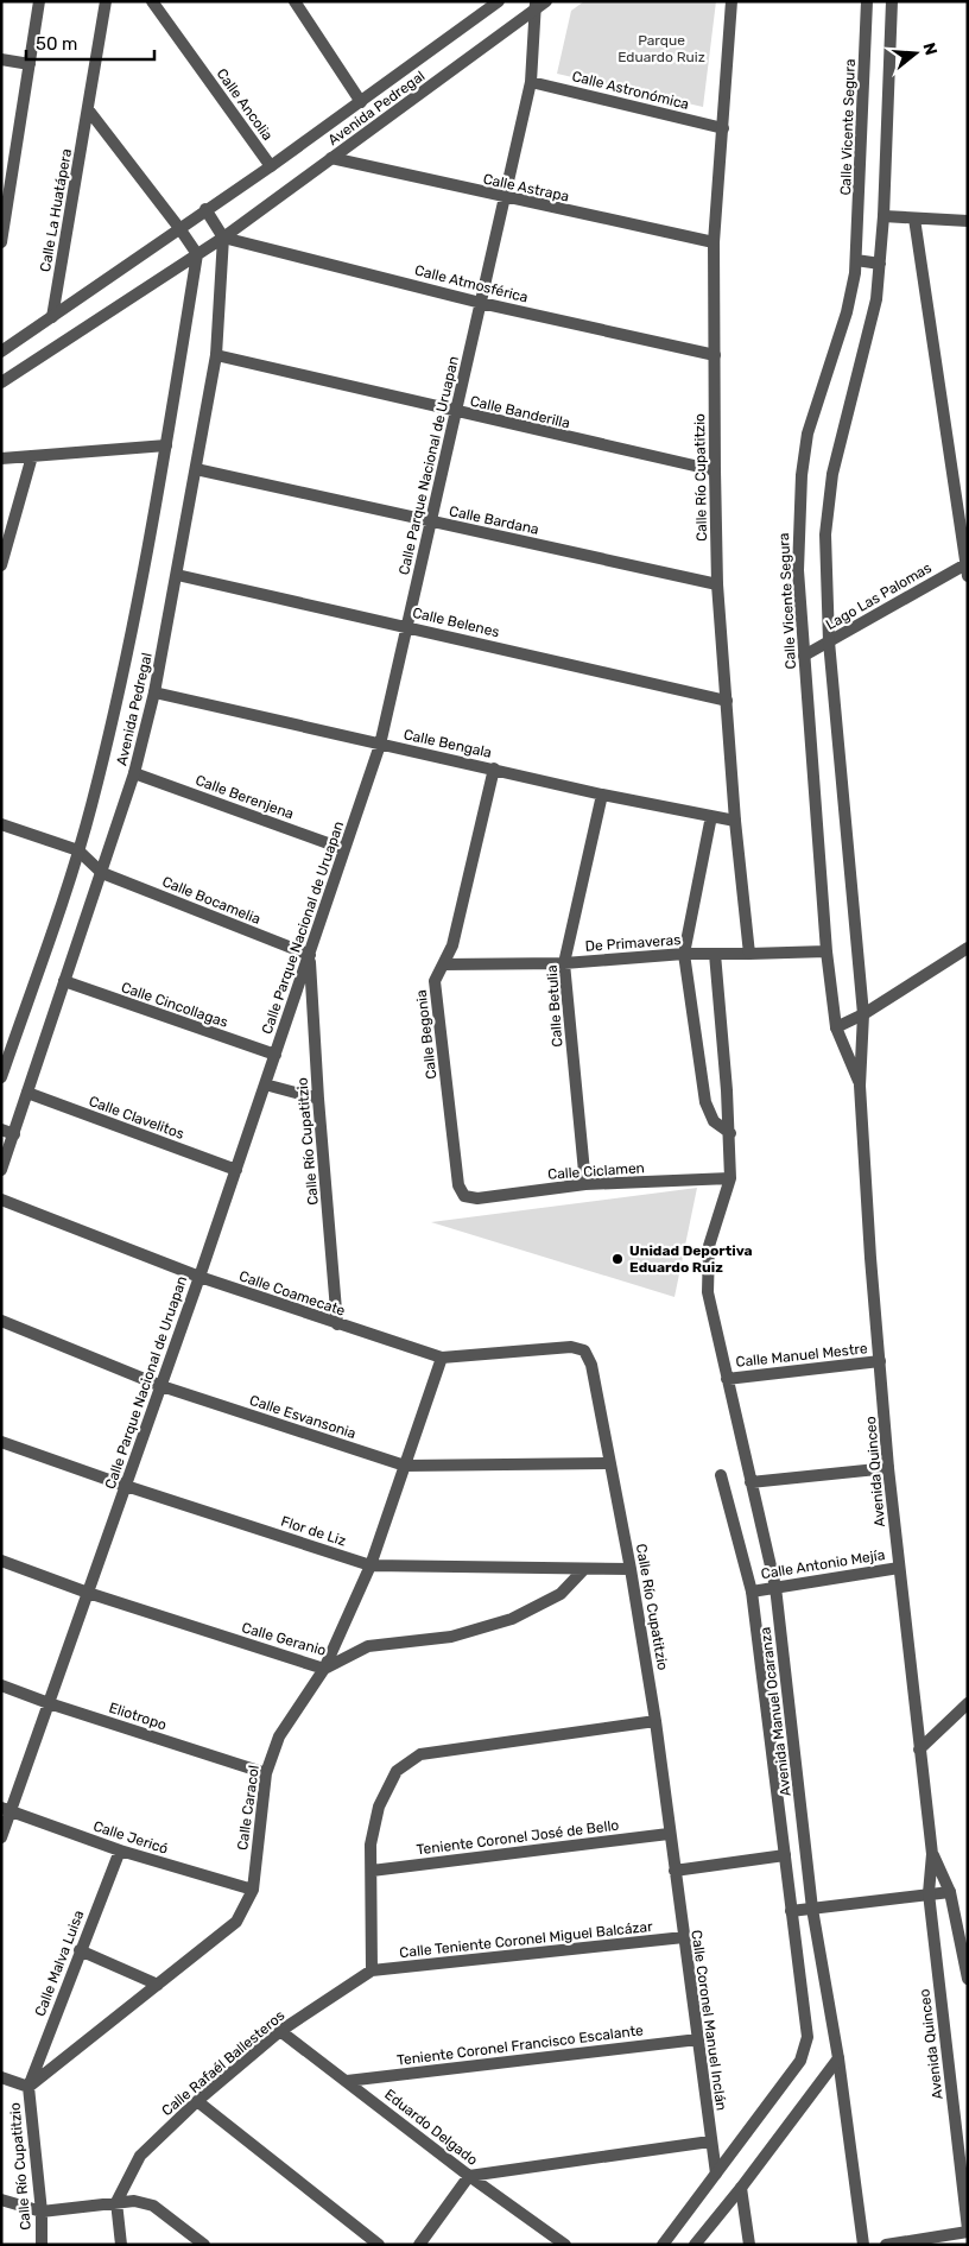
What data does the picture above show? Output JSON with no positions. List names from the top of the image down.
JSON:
{
  "streets": {
    "street": [
      "Calle Astronómica",
      "Calle Ancolia",
      "Avenida Pedregal",
      "Calle Vicente Segura",
      "Calle Astrapa",
      "Calle La Huatápera",
      "Calle Atmosférica",
      "Calle Banderilla",
      "Calle Parque Nacional de Uruapan",
      "Calle Río Cupatitzio",
      "Calle Bardana",
      "Lago Las Palomas",
      "Calle Belenes",
      "Calle Bengala",
      "Calle Berenjena",
      "Calle Bocamelia",
      "De Primaveras",
      "Calle Cincollagas",
      "Calle Betulia",
      "Calle Begonia",
      "Calle Clavelitos",
      "Calle Ciclamen",
      "Calle Coamecate",
      "Calle Manuel Mestre",
      "Calle Esvansonia",
      "Avenida Quinceo",
      "Flor de Liz",
      "Calle Antonio Mejía",
      "Calle Geranio",
      "Avenida Manuel Ocaranza",
      "Eliotropo",
      "Calle Caracol",
      "Calle Jericó",
      "Teniente Coronel José de Bello",
      "Calle Teniente Coronel Miguel Balcázar",
      "Calle Malva Luisa",
      "Calle Coronel Manuel Inclán",
      "Teniente Coronel Francisco Escalante",
      "Calle Rafaél Ballesteros",
      "Eduardo Delgado"
    ]
  },
  "crossings": [
    ["Calle Astronómica", "Calle Parque Nacional de Uruapan"],
    ["Calle Astronómica", "Calle Río Cupatitzio"],
    ["Calle Ancolia", "Avenida Pedregal"],
    ["Avenida Pedregal", "Calle Astrapa"],
    ["Avenida Pedregal", "Calle La Huatápera"],
    ["Avenida Pedregal", "Calle Atmosférica"],
    ["Avenida Pedregal", "Calle Banderilla"],
    ["Avenida Pedregal", "Calle Parque Nacional de Uruapan"],
    ["Avenida Pedregal", "Calle Bardana"],
    ["Avenida Pedregal", "Calle Belenes"],
    ["Avenida Pedregal", "Calle Bengala"],
    ["Avenida Pedregal", "Calle Berenjena"],
    ["Avenida Pedregal", "Calle Bocamelia"],
    ["Avenida Pedregal", "Calle Cincollagas"],
    ["Avenida Pedregal", "Calle Clavelitos"],
    ["Calle Vicente Segura", "Lago Las Palomas"],
    ["Calle Vicente Segura", "De Primaveras"],
    ["Calle Vicente Segura", "Avenida Quinceo"],
    ["Calle Astrapa", "Calle Parque Nacional de Uruapan"],
    ["Calle Astrapa", "Calle Río Cupatitzio"],
    ["Calle Atmosférica", "Calle Parque Nacional de Uruapan"],
    ["Calle Atmosférica", "Calle Río Cupatitzio"],
    ["Calle Banderilla", "Calle Parque Nacional de Uruapan"],
    ["Calle Banderilla", "Calle Río Cupatitzio"],
    ["Calle Parque Nacional de Uruapan", "Calle Río Cupatitzio"],
    ["Calle Parque Nacional de Uruapan", "Calle Bardana"],
    ["Calle Parque Nacional de Uruapan", "Calle Belenes"],
    ["Calle Parque Nacional de Uruapan", "Calle Bengala"],
    ["Calle Parque Nacional de Uruapan", "Calle Berenjena"],
    ["Calle Parque Nacional de Uruapan", "Calle Bocamelia"],
    ["Calle Parque Nacional de Uruapan", "Calle Cincollagas"],
    ["Calle Parque Nacional de Uruapan", "Calle Clavelitos"],
    ["Calle Parque Nacional de Uruapan", "Calle Coamecate"],
    ["Calle Parque Nacional de Uruapan", "Calle Esvansonia"],
    ["Calle Parque Nacional de Uruapan", "Flor de Liz"],
    ["Calle Parque Nacional de Uruapan", "Calle Geranio"],
    ["Calle Parque Nacional de Uruapan", "Eliotropo"],
    ["Calle Parque Nacional de Uruapan", "Calle Jericó"],
    ["Calle Río Cupatitzio", "Calle Bardana"],
    ["Calle Río Cupatitzio", "Calle Belenes"],
    ["Calle Río Cupatitzio", "Calle Bengala"],
    ["Calle Río Cupatitzio", "Calle Bocamelia"],
    ["Calle Río Cupatitzio", "De Primaveras"],
    ["Calle Río Cupatitzio", "Calle Coamecate"],
    ["Calle Río Cupatitzio", "Calle Esvansonia"],
    ["Calle Río Cupatitzio", "Flor de Liz"],
    ["Calle Río Cupatitzio", "Calle Caracol"],
    ["Calle Río Cupatitzio", "Teniente Coronel José de Bello"],
    ["Calle Río Cupatitzio", "Calle Malva Luisa"],
    ["Calle Río Cupatitzio", "Calle Coronel Manuel Inclán"],
    ["Calle Bengala", "Calle Betulia"],
    ["Calle Bengala", "Calle Begonia"],
    ["De Primaveras", "Calle Betulia"],
    ["De Primaveras", "Calle Begonia"],
    ["De Primaveras", "Avenida Manuel Ocaranza"],
    ["Calle Betulia", "Calle Ciclamen"],
    ["Calle Begonia", "Calle Ciclamen"],
    ["Calle Ciclamen", "Avenida Manuel Ocaranza"],
    ["Calle Coamecate", "Calle Caracol"],
    ["Calle Manuel Mestre", "Avenida Quinceo"],
    ["Calle Manuel Mestre", "Avenida Manuel Ocaranza"],
    ["Calle Esvansonia", "Calle Caracol"],
    ["Avenida Quinceo", "Calle Antonio Mejía"],
    ["Flor de Liz", "Calle Geranio"],
    ["Flor de Liz", "Calle Caracol"],
    ["Calle Antonio Mejía", "Avenida Manuel Ocaranza"],
    ["Calle Geranio", "Calle Caracol"],
    ["Avenida Manuel Ocaranza", "Calle Coronel Manuel Inclán"],
    ["Eliotropo", "Calle Caracol"],
    ["Calle Caracol", "Calle Jericó"],
    ["Calle Caracol", "Calle Malva Luisa"],
    ["Calle Jericó", "Calle Malva Luisa"],
    ["Calle Teniente Coronel Miguel Balcázar", "Calle Coronel Manuel Inclán"],
    ["Calle Teniente Coronel Miguel Balcázar", "Calle Rafaél Ballesteros"],
    ["Calle Coronel Manuel Inclán", "Teniente Coronel Francisco Escalante"],
    ["Teniente Coronel Francisco Escalante", "Eduardo Delgado"],
    ["Calle Rafaél Ballesteros", "Eduardo Delgado"]
  ],
  "parks": ["Parque Eduardo Ruiz"],
  "places": ["Unidad Deportiva Eduardo Ruiz"],
  "scale_bar": "50 m",
  "north": "right"
}
